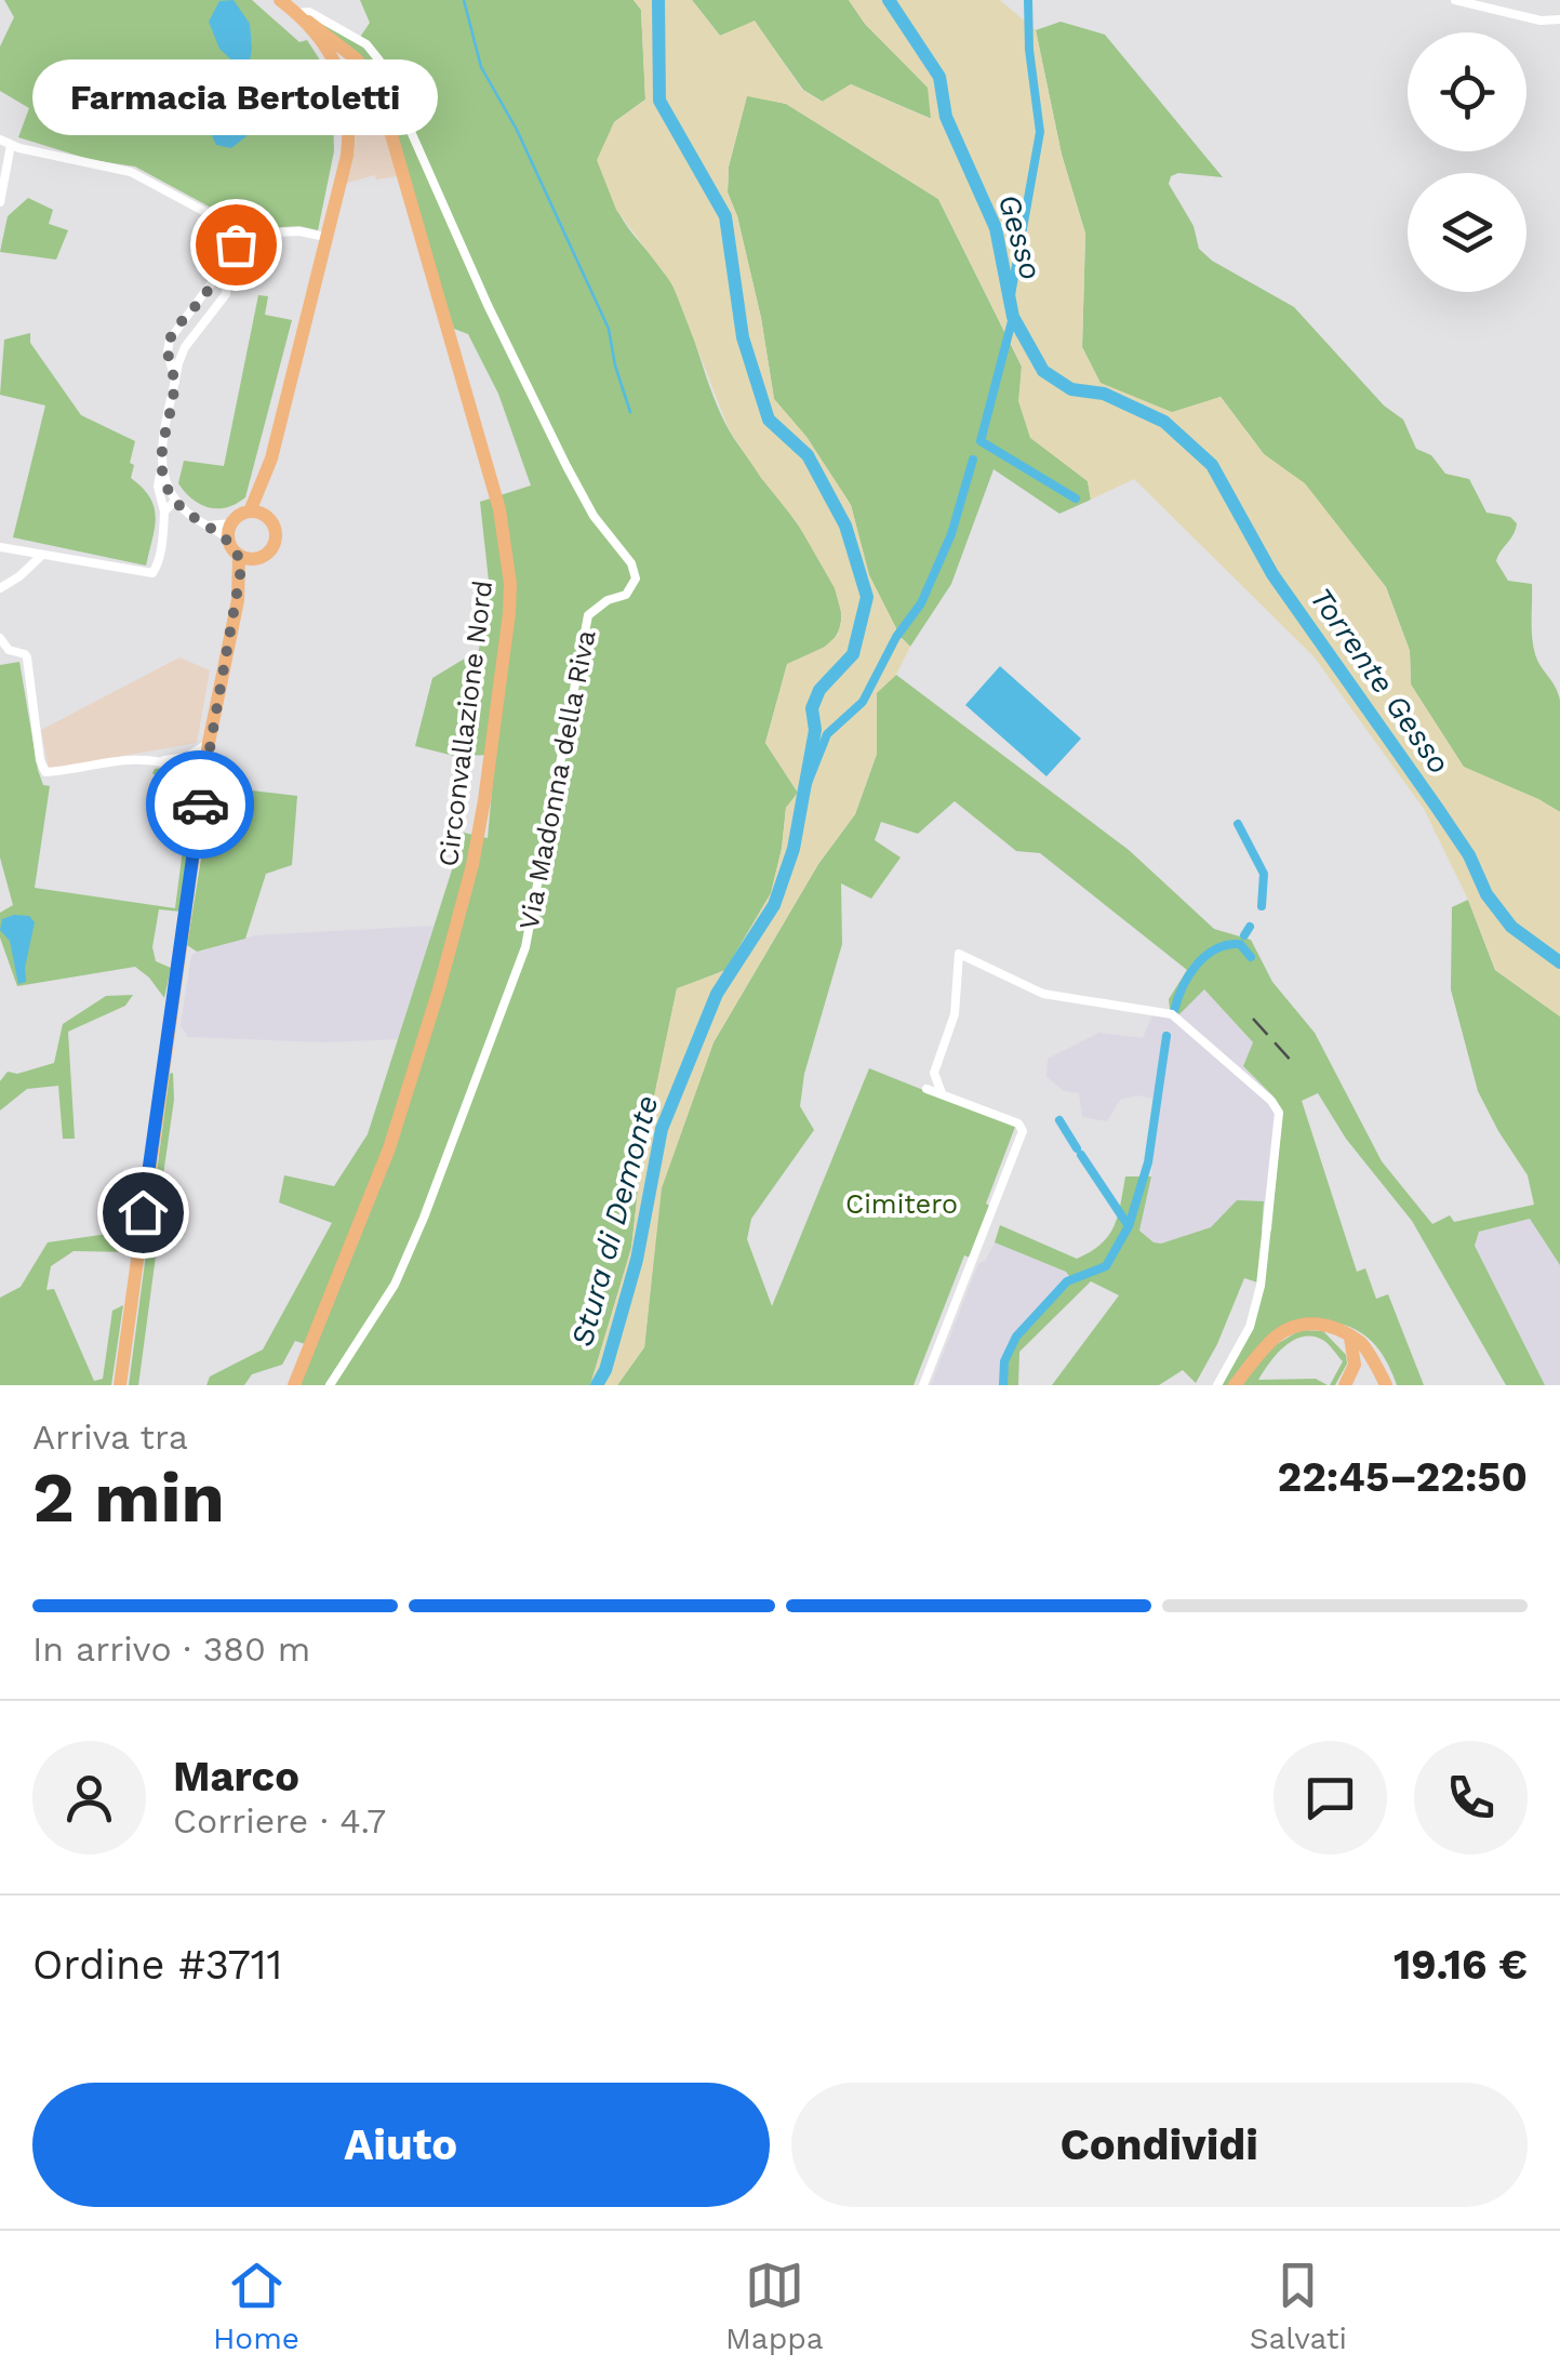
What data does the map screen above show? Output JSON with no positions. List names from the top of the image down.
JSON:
{
  "streets": {
    "main road": ["Circonvallazione Nord"],
    "street": ["Via Madonna della Riva"]
  },
  "crossings": [
    ["Circonvallazione Nord", "Via Madonna della Riva"]
  ],
  "water": ["Gesso", "Torrente Gesso", "Stura di Demonte"],
  "parks": ["Cimitero"],
  "places": ["Farmacia Bertoletti"],
  "page": {
    "bubble": "Farmacia Bertoletti",
    "heading": ["2 min", "Arriva tra", "22:45–22:50"],
    "panel": [
      "Marco",
      "Corriere · 4.7",
      "Ordine #3711",
      "19.16 €"
    ],
    "bar": "In arrivo · 380 m",
    "buttons": ["Aiuto", "Condividi"],
    "tabs": ["Home", "Mappa", "Salvati"]
  }
}
